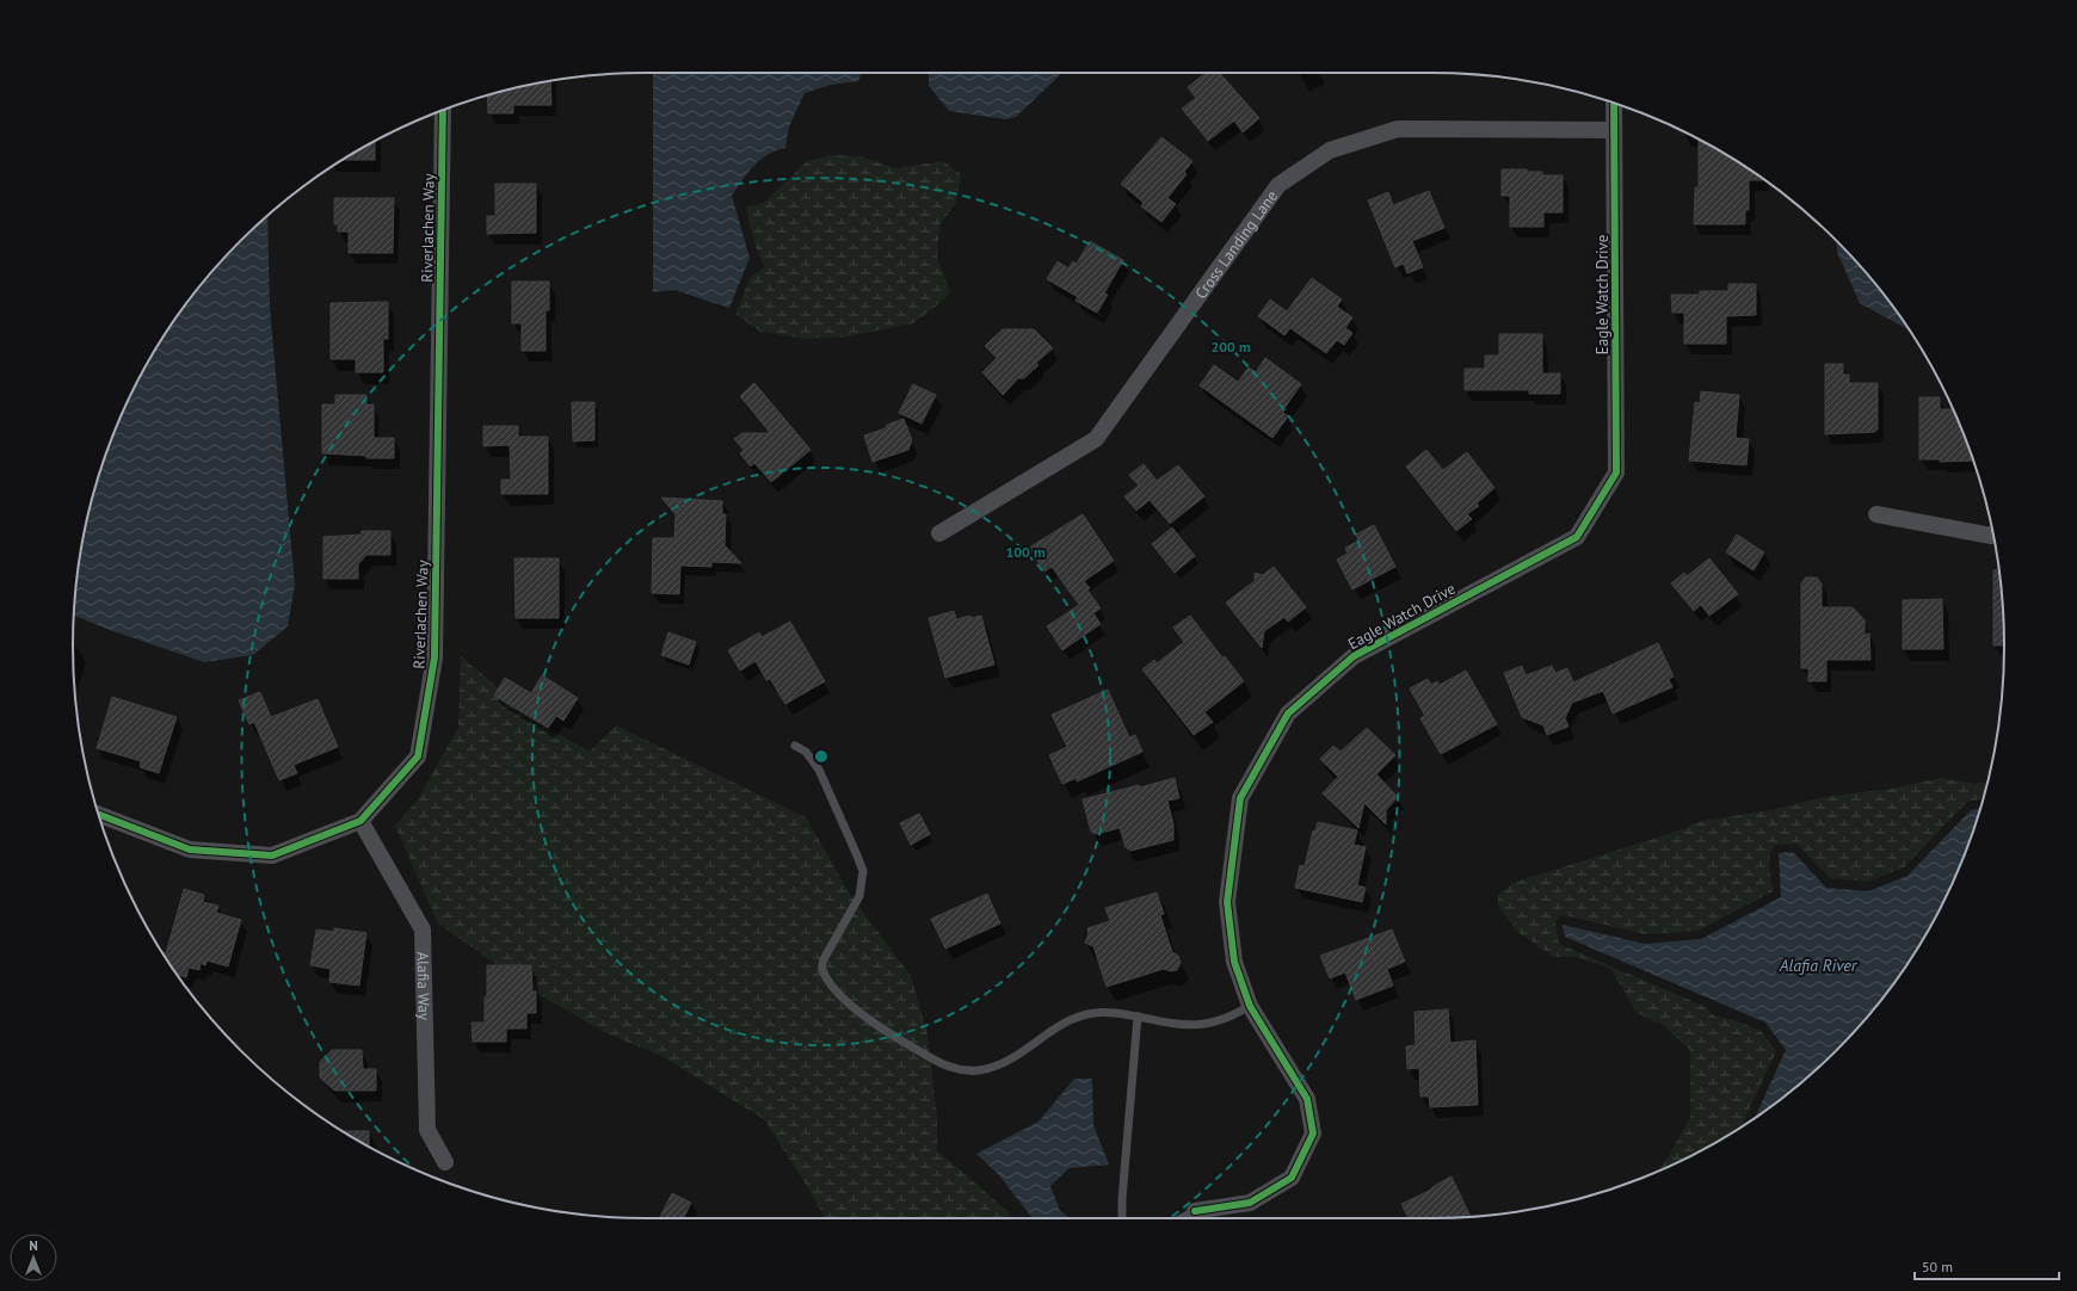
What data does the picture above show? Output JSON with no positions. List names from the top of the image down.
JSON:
{
  "streets": {
    "street": [
      "Riverlachen Way",
      "Cross Landing Lane",
      "Eagle Watch Drive",
      "Alafia Way"
    ]
  },
  "crossings": [
    ["Riverlachen Way", "Alafia Way"],
    ["Cross Landing Lane", "Eagle Watch Drive"]
  ],
  "water": ["Alafia River"],
  "scale_bar": "50 m",
  "north": "top",
  "rings": ["200 m", "100 m"]
}
